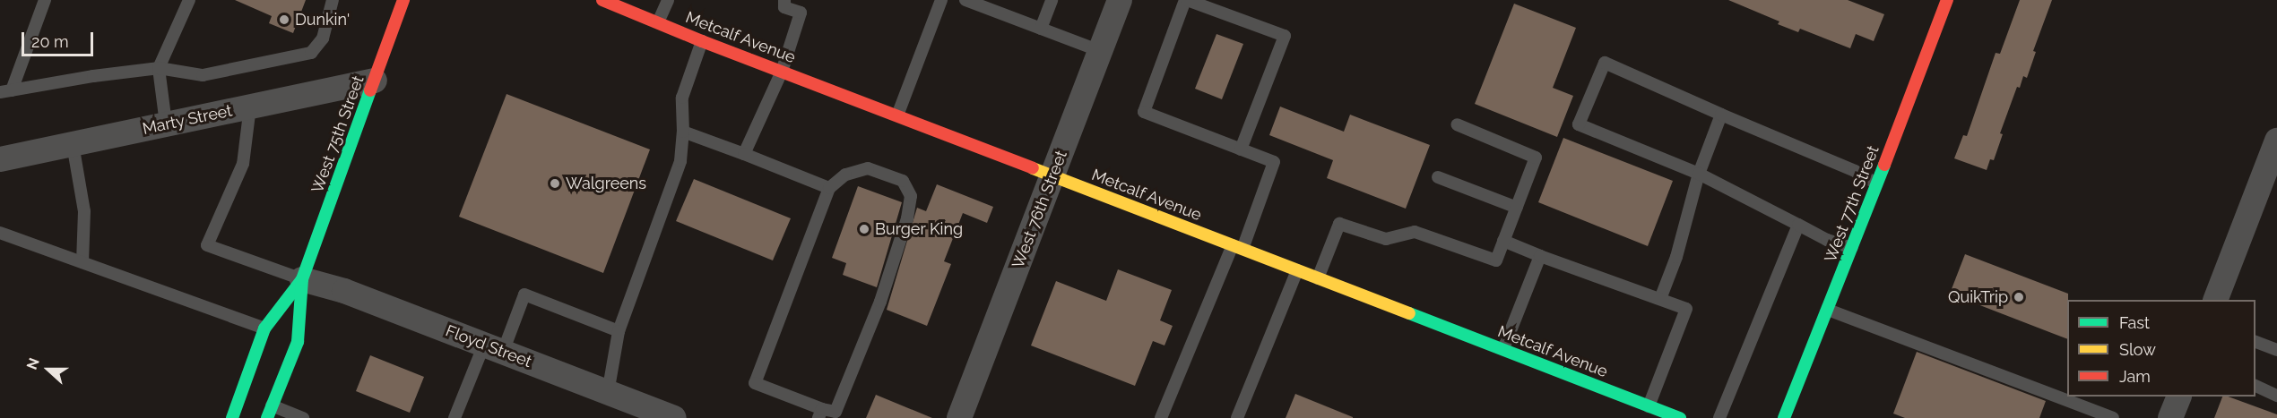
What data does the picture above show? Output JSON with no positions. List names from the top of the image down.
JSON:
{
  "streets": {
    "main road": ["Metcalf Avenue", "West 75th Street", "West 77th Street"],
    "street": ["Marty Street", "West 76th Street", "Floyd Street"]
  },
  "crossings": [
    ["Metcalf Avenue", "West 76th Street"],
    ["Marty Street", "West 75th Street"],
    ["West 75th Street", "Floyd Street"]
  ],
  "places": [
    "Dunkin'",
    "Walgreens",
    "Burger King",
    "QuikTrip"
  ],
  "legend": ["Fast", "Slow", "Jam"],
  "scale_bar": "20 m",
  "north": "left"
}
